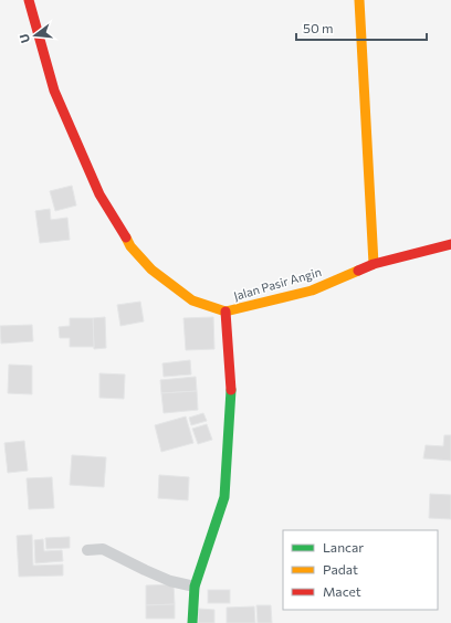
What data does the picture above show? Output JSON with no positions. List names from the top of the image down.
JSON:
{
  "streets": {
    "street": ["Jalan Pasir Angin"]
  },
  "legend": ["Lancar", "Padat", "Macet"],
  "scale_bar": "50 m",
  "north": "left"
}
